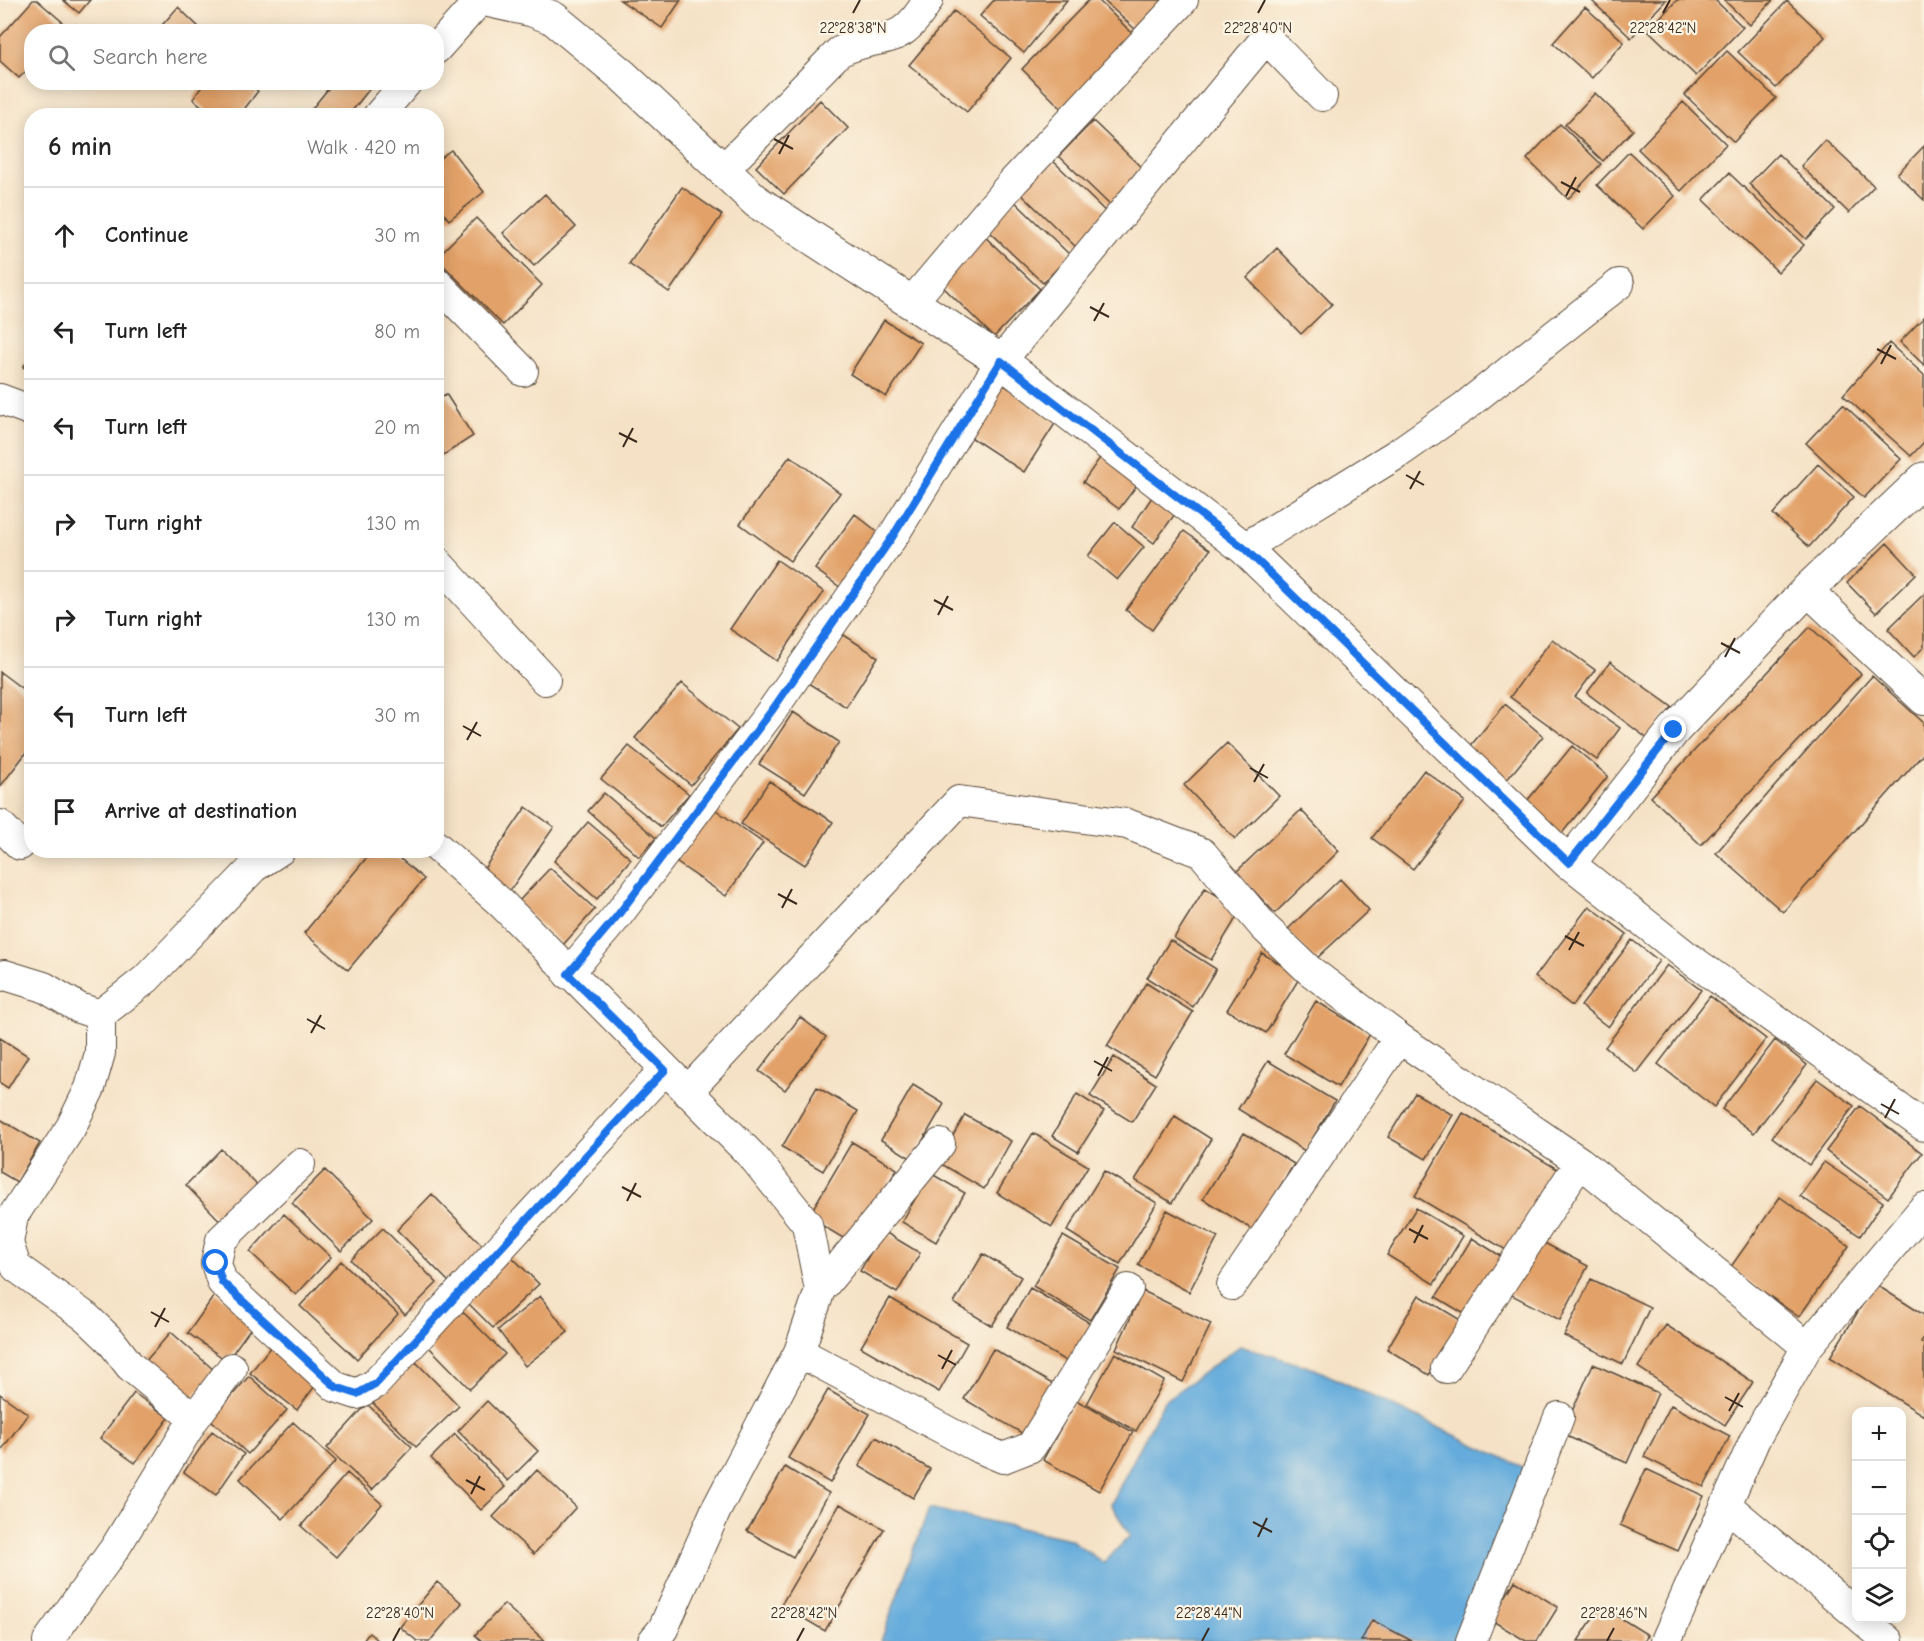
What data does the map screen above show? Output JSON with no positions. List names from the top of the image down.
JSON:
{
  "page": {
    "search": "Search here",
    "heading": ["6 min", "Walk · 420 m"],
    "list": [
      ["Continue", "30 m"],
      ["Turn left", "80 m"],
      ["Turn left", "20 m"],
      ["Turn right", "130 m"],
      ["Turn right", "130 m"],
      ["Turn left", "30 m"],
      "Arrive at destination"
    ],
    "map_buttons": ["+", "−"]
  },
  "coordinates": [
    "22°28'38\"N",
    "22°28'40\"N",
    "22°28'42\"N",
    "22°28'44\"N",
    "22°28'46\"N"
  ]
}
